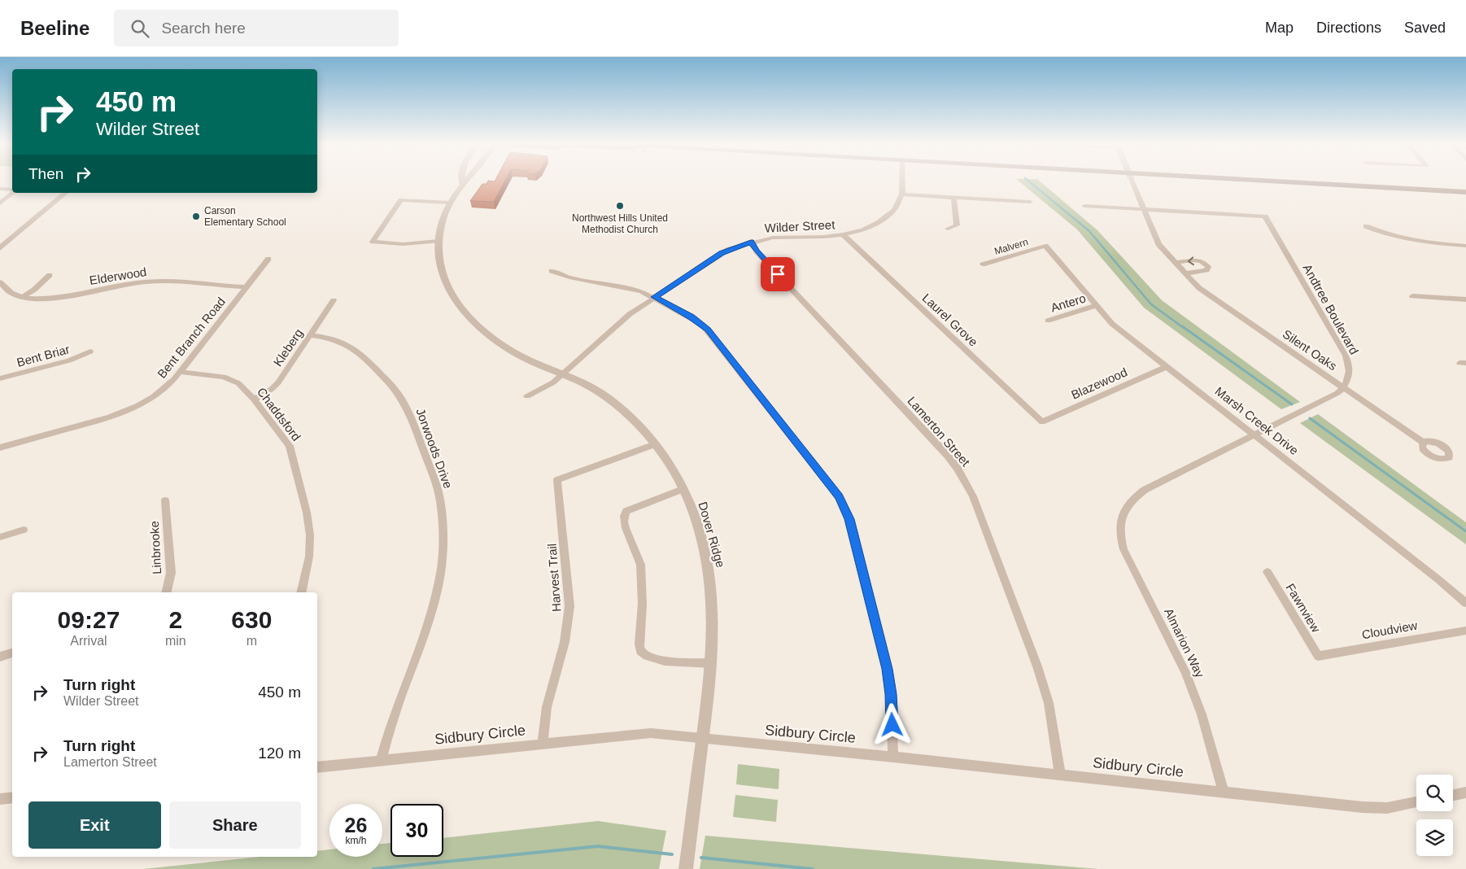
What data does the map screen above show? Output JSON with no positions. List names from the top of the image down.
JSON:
{
  "streets": {
    "street": [
      "Wilder Street",
      "Malvern",
      "Elderwood",
      "Antero",
      "Andtree Boulevard",
      "Laurel Grove",
      "Bent Branch Road",
      "Kleberg",
      "Silent Oaks",
      "Bent Briar",
      "Blazewood",
      "Chaddsford",
      "Marsh Creek Drive",
      "Lamerton Street",
      "Jorwoods Drive",
      "Dover Ridge",
      "Linbrooke",
      "Harvest Trail",
      "Fawnview",
      "Cloudview",
      "Almarion Way",
      "Sidbury Circle"
    ]
  },
  "crossings": [
    ["Wilder Street", "Laurel Grove"],
    ["Wilder Street", "Lamerton Street"],
    ["Wilder Street", "Dover Ridge"],
    ["Malvern", "Marsh Creek Drive"],
    ["Elderwood", "Bent Branch Road"],
    ["Antero", "Marsh Creek Drive"],
    ["Andtree Boulevard", "Silent Oaks"],
    ["Laurel Grove", "Blazewood"],
    ["Bent Branch Road", "Chaddsford"],
    ["Kleberg", "Chaddsford"],
    ["Kleberg", "Jorwoods Drive"],
    ["Blazewood", "Marsh Creek Drive"],
    ["Marsh Creek Drive", "Almarion Way"],
    ["Lamerton Street", "Sidbury Circle"],
    ["Jorwoods Drive", "Sidbury Circle"],
    ["Dover Ridge", "Harvest Trail"],
    ["Dover Ridge", "Sidbury Circle"],
    ["Harvest Trail", "Sidbury Circle"],
    ["Fawnview", "Cloudview"],
    ["Almarion Way", "Sidbury Circle"]
  ],
  "places": ["Northwest Hills United Methodist Church", "Carson Elementary School"],
  "page": {
    "header": "Beeline",
    "search": "Search here",
    "nav": ["Map", "Directions", "Saved"],
    "turn": ["450 m", "Wilder Street"],
    "then": "Then",
    "eta": [
      "09:27",
      "Arrival",
      "2",
      "min",
      "630",
      "m"
    ],
    "list": [
      {
        "name": "Turn right",
        "note": "Wilder Street",
        "value": "450 m"
      },
      {
        "name": "Turn right",
        "note": "Lamerton Street",
        "value": "120 m"
      }
    ],
    "buttons": ["Exit", "Share"],
    "speed": "26 km/h",
    "limit": "30"
  }
}
